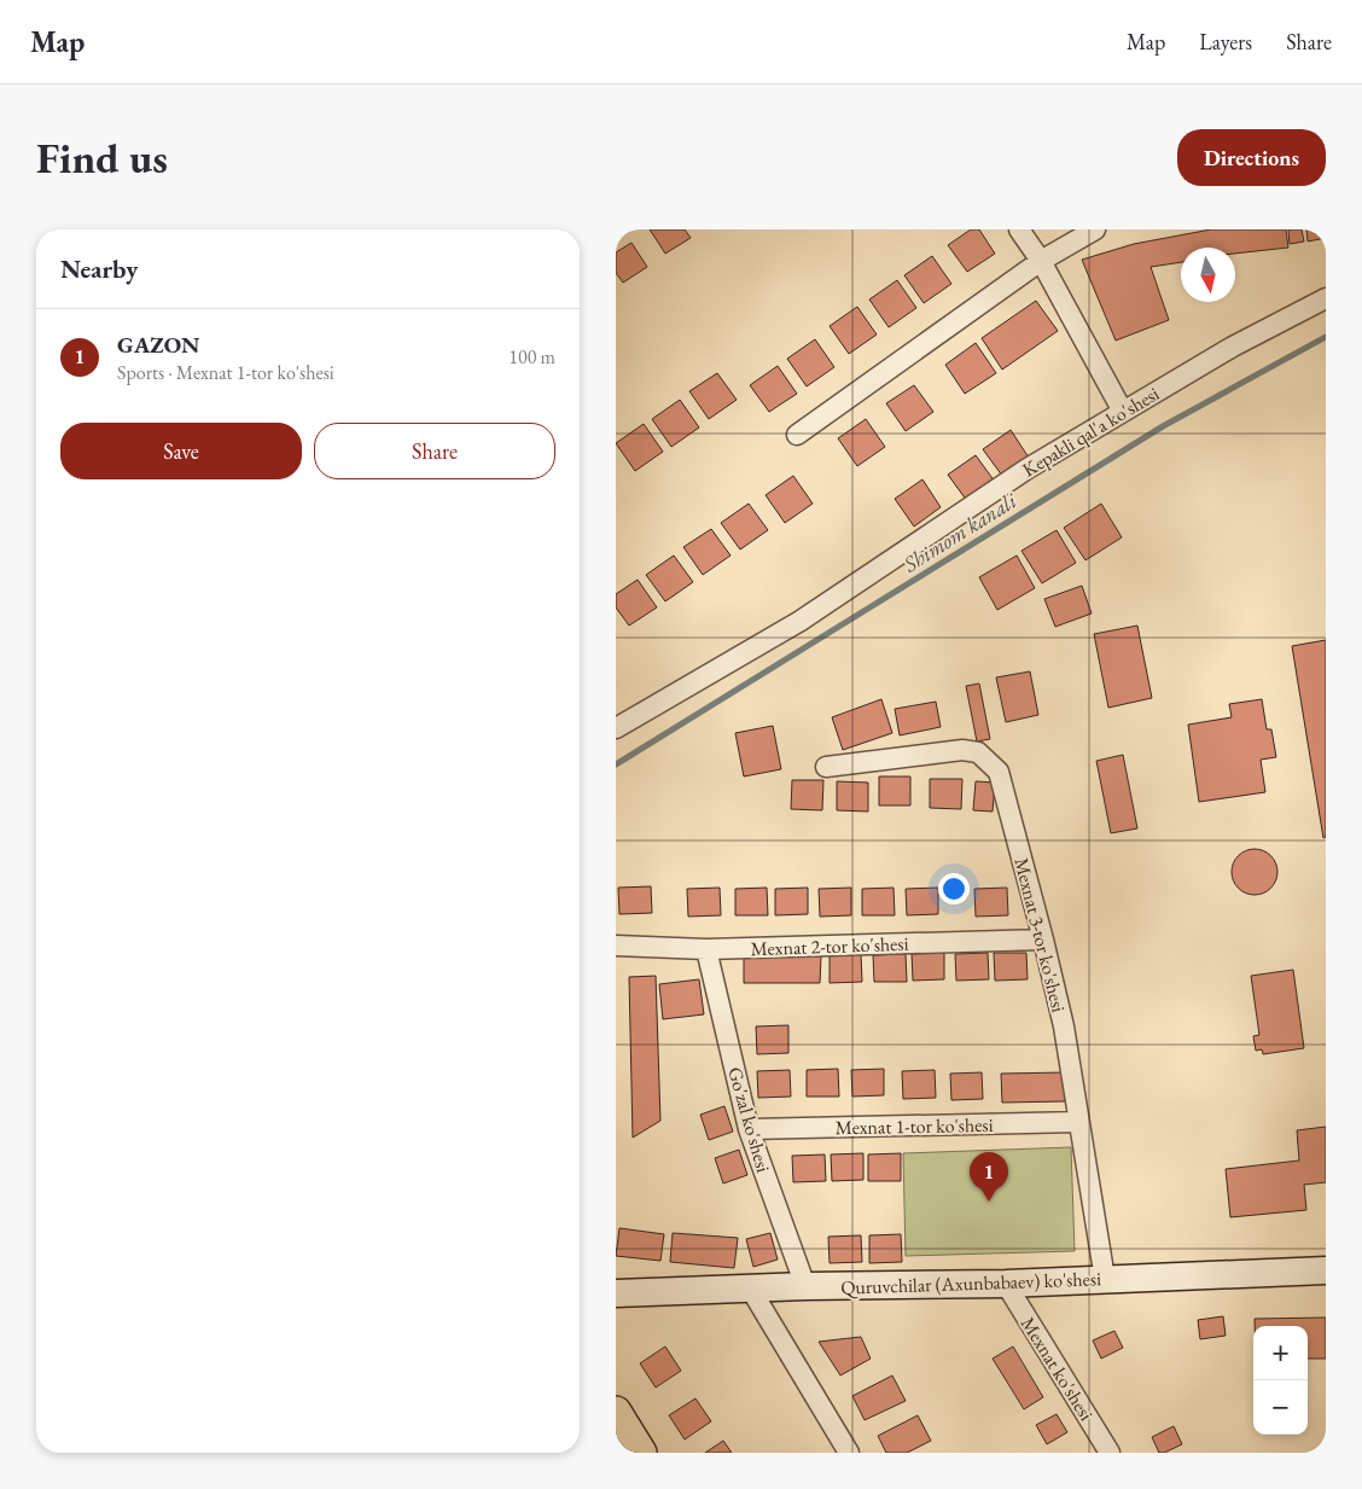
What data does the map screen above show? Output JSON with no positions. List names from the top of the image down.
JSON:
{
  "streets": {
    "street": [
      "Kepakli qal'a ko'shesi",
      "Mexnat 3-tor ko'shesi",
      "Mexnat 2-tor ko'shesi",
      "Go'zal ko'shesi",
      "Mexnat 1-tor ko'shesi",
      "Quruvchilar (Axunbabaev) ko'shesi",
      "Mexnat ko'shesi"
    ]
  },
  "crossings": [
    ["Mexnat 3-tor ko'shesi", "Mexnat 2-tor ko'shesi"],
    ["Mexnat 3-tor ko'shesi", "Mexnat 1-tor ko'shesi"],
    ["Mexnat 3-tor ko'shesi", "Quruvchilar (Axunbabaev) ko'shesi"],
    ["Mexnat 2-tor ko'shesi", "Go'zal ko'shesi"],
    ["Go'zal ko'shesi", "Mexnat 1-tor ko'shesi"],
    ["Go'zal ko'shesi", "Quruvchilar (Axunbabaev) ko'shesi"],
    ["Quruvchilar (Axunbabaev) ko'shesi", "Mexnat ko'shesi"]
  ],
  "water": ["Shimom kanali"],
  "north": "bottom",
  "page": {
    "header": "Map",
    "nav": ["Map", "Layers", "Share"],
    "buttons": [
      "Directions",
      ["Save", "Share"]
    ],
    "title": "Find us",
    "heading": "Nearby",
    "list": [
      {
        "mark": "1",
        "name": "GAZON",
        "note": "Sports · Mexnat 1-tor ko'shesi",
        "value": "100 m"
      }
    ],
    "pins": "1",
    "map_buttons": ["+", "−"]
  }
}
